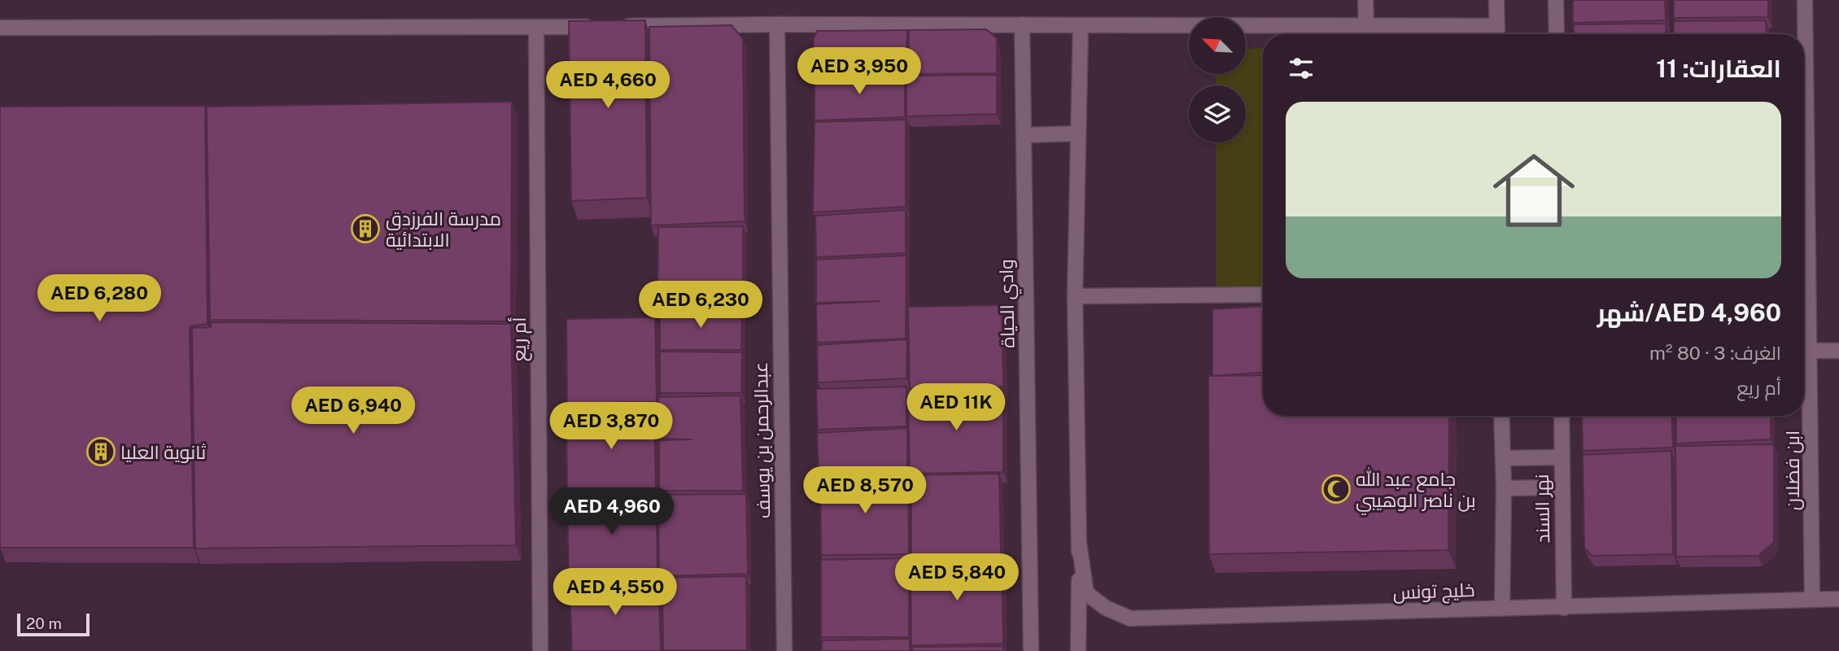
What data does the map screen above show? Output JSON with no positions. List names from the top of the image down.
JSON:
{
  "streets": {
    "street": [
      "وادي الحياة",
      "أم ريع",
      "عبدالرحمن بن يوسف",
      "ابن فضلان",
      "نهر السند",
      "خليج تونس"
    ]
  },
  "crossings": [
    ["ابن فضلان", "خليج تونس"],
    ["نهر السند", "خليج تونس"]
  ],
  "places": {
    "building": ["مدرسة الفرزدق الابتدائية", "ثانوية العليا"],
    "mosque": ["جامع عبد الله بن ناصر الوهيبي"]
  },
  "scale_bar": "20 m",
  "north": "top left",
  "page": {
    "heading": "العقارات: 11",
    "price": [
      "AED 3,950",
      "AED 4,660",
      "AED 6,280",
      "AED 6,230",
      "AED 11K",
      "AED 6,940",
      "AED 3,870",
      "AED 8,570",
      "AED 4,960",
      "AED 5,840",
      "AED 4,550"
    ],
    "list": [
      {
        "name": "AED 4,960/شهر",
        "note": "الغرف: 3 · 80 m² · أم ريع"
      }
    ],
    "scale": "20 m"
  }
}
